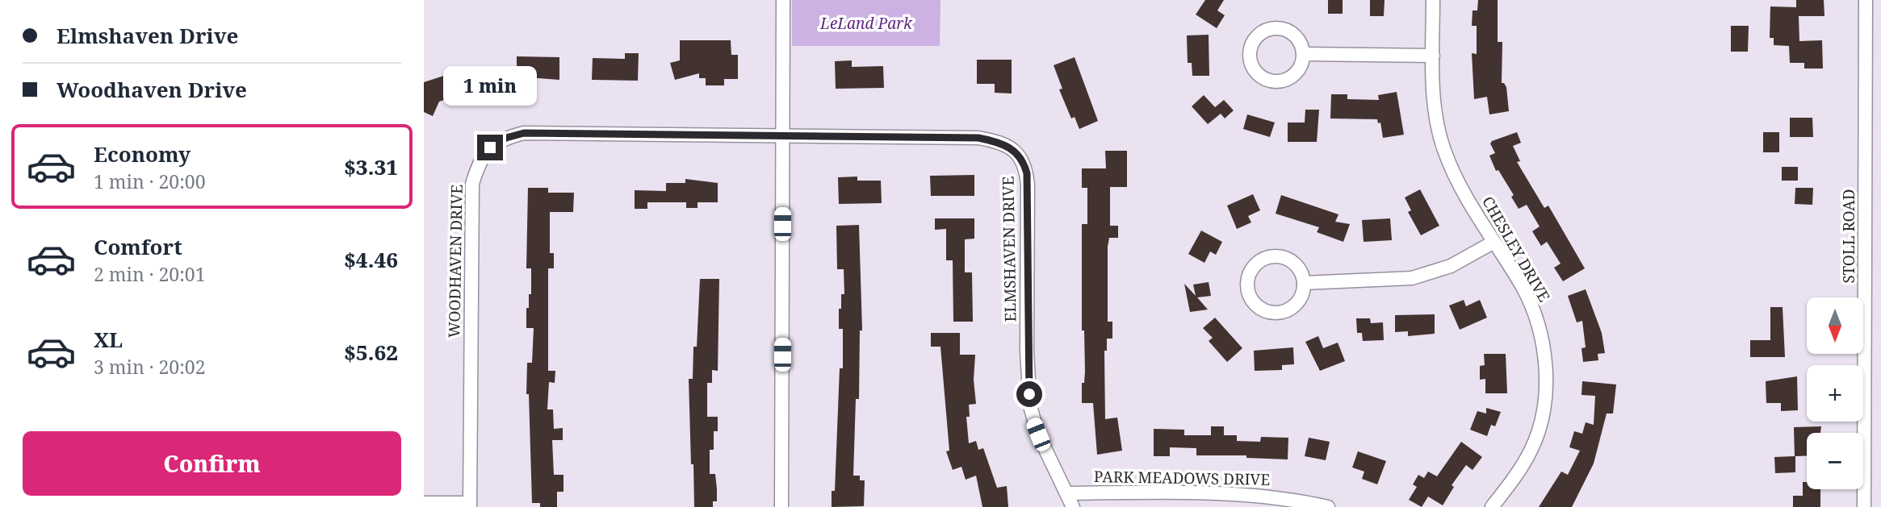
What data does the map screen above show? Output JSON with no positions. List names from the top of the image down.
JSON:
{
  "streets": {
    "street": [
      "STOLL ROAD",
      "ELMSHAVEN DRIVE",
      "CHESLEY DRIVE",
      "WOODHAVEN DRIVE",
      "PARK MEADOWS DRIVE"
    ]
  },
  "crossings": [
    ["ELMSHAVEN DRIVE", "WOODHAVEN DRIVE"],
    ["ELMSHAVEN DRIVE", "PARK MEADOWS DRIVE"]
  ],
  "parks": ["LeLand Park"],
  "north": "bottom",
  "page": {
    "banner": ["Elmshaven Drive", "Woodhaven Drive"],
    "bubble": "1 min",
    "list": [
      {
        "name": "Economy",
        "note": "1 min · 20:00",
        "value": "$3.31"
      },
      {
        "name": "Comfort",
        "note": "2 min · 20:01",
        "value": "$4.46"
      },
      {
        "name": "XL",
        "note": "3 min · 20:02",
        "value": "$5.62"
      }
    ],
    "map_buttons": ["+", "−"],
    "buttons": "Confirm"
  }
}
